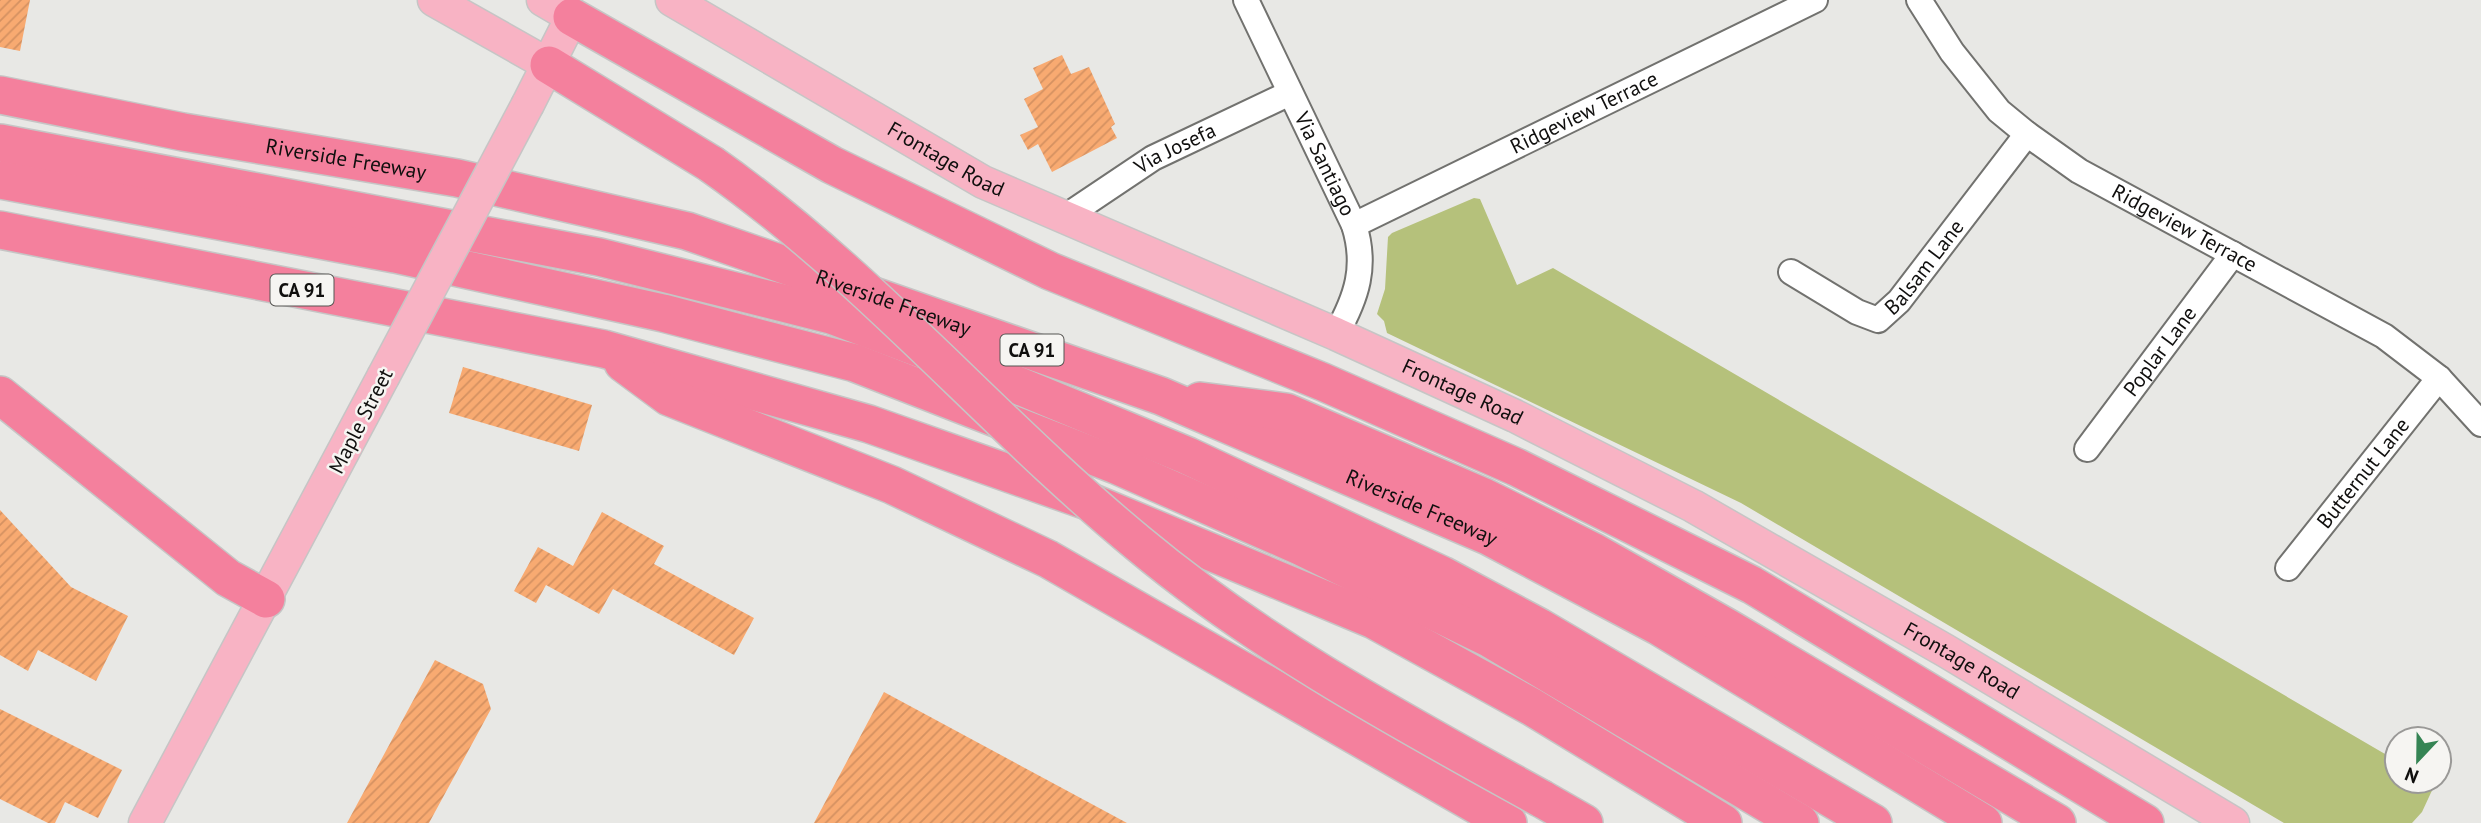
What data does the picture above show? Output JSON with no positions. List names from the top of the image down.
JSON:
{
  "streets": {
    "highway": ["Riverside Freeway", "CA 91"],
    "main road": ["Frontage Road", "Maple Street"],
    "street": [
      "Ridgeview Terrace",
      "Via Josefa",
      "Via Santiago",
      "Balsam Lane",
      "Poplar Lane",
      "Butternut Lane"
    ]
  },
  "crossings": [
    ["Ridgeview Terrace", "Via Santiago"],
    ["Ridgeview Terrace", "Balsam Lane"],
    ["Ridgeview Terrace", "Poplar Lane"],
    ["Ridgeview Terrace", "Butternut Lane"],
    ["Via Josefa", "Frontage Road"],
    ["Via Josefa", "Via Santiago"],
    ["Frontage Road", "Via Santiago"]
  ],
  "north": "bottom"
}
